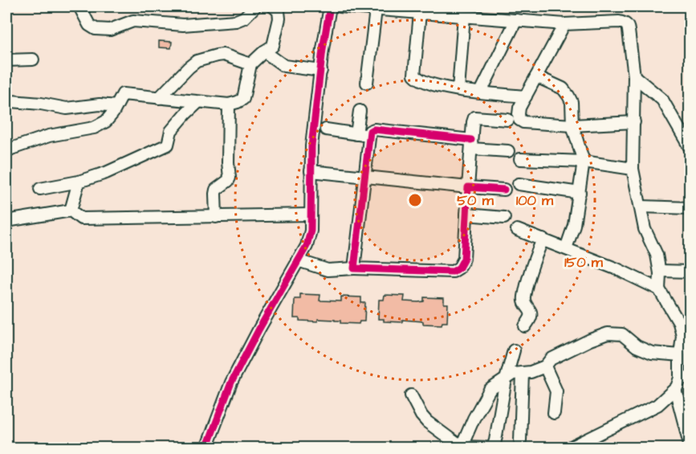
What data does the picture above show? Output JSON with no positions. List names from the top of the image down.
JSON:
{
  "rings": ["50 m", "100 m", "150 m"]
}
